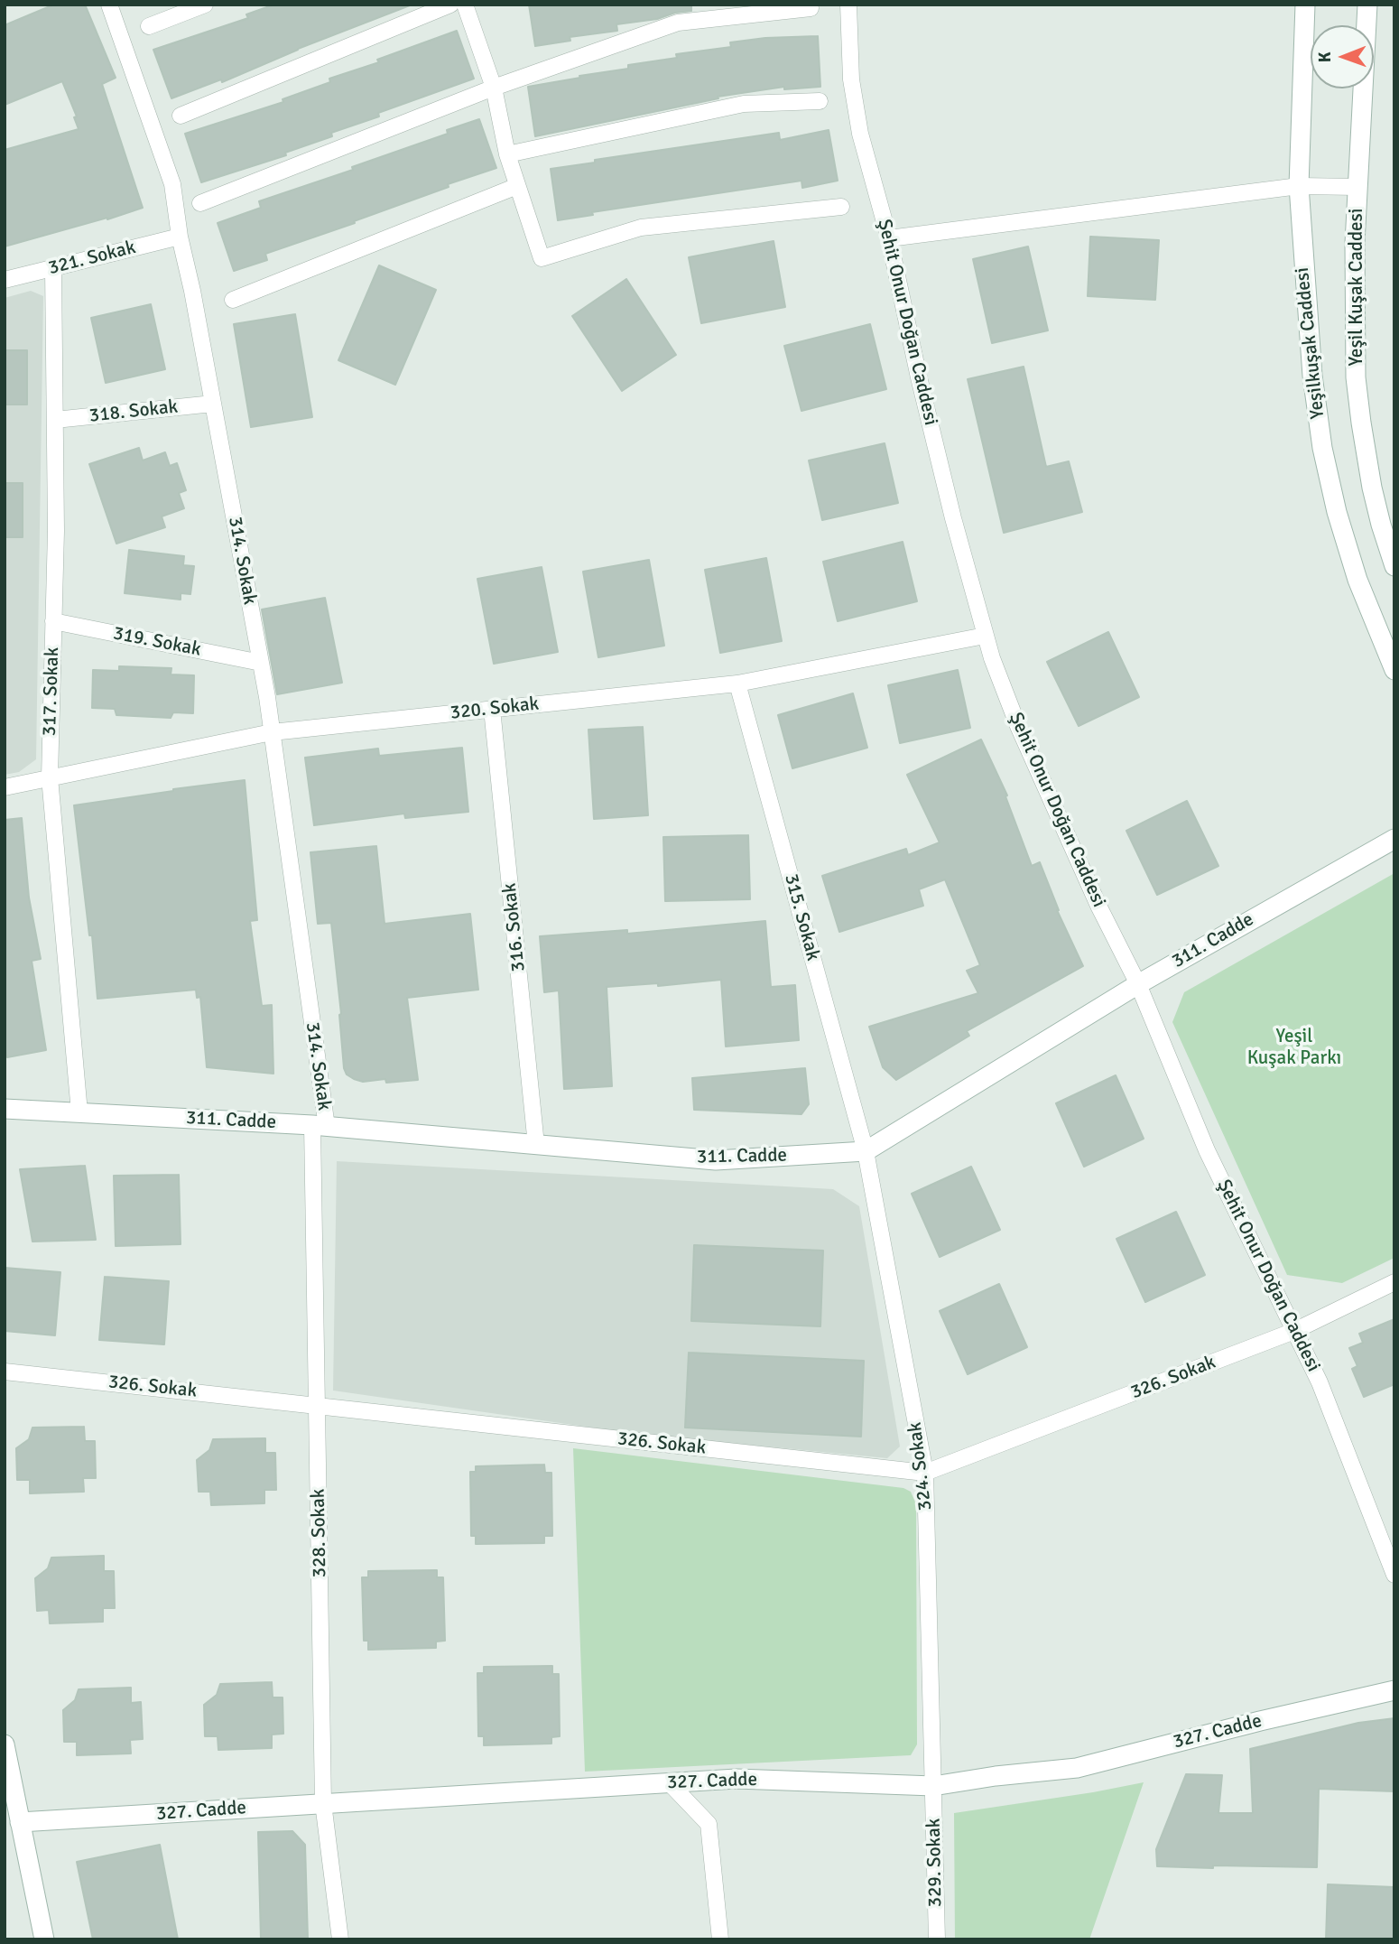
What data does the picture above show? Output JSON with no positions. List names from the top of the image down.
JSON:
{
  "streets": {
    "street": [
      "321. Sokak",
      "Yeşil Kuşak Caddesi",
      "Şehit Onur Doğan Caddesi",
      "Yeşilkuşak Caddesi",
      "318. Sokak",
      "314. Sokak",
      "319. Sokak",
      "317. Sokak",
      "320. Sokak",
      "315. Sokak",
      "316. Sokak",
      "311. Cadde",
      "326. Sokak",
      "324. Sokak",
      "328. Sokak",
      "327. Cadde",
      "329. Sokak"
    ]
  },
  "crossings": [
    ["321. Sokak", "314. Sokak"],
    ["321. Sokak", "317. Sokak"],
    ["Şehit Onur Doğan Caddesi", "320. Sokak"],
    ["Şehit Onur Doğan Caddesi", "311. Cadde"],
    ["Şehit Onur Doğan Caddesi", "326. Sokak"],
    ["318. Sokak", "314. Sokak"],
    ["318. Sokak", "317. Sokak"],
    ["314. Sokak", "319. Sokak"],
    ["314. Sokak", "320. Sokak"],
    ["314. Sokak", "311. Cadde"],
    ["314. Sokak", "328. Sokak"],
    ["319. Sokak", "317. Sokak"],
    ["317. Sokak", "320. Sokak"],
    ["317. Sokak", "311. Cadde"],
    ["320. Sokak", "315. Sokak"],
    ["320. Sokak", "316. Sokak"],
    ["315. Sokak", "311. Cadde"],
    ["315. Sokak", "324. Sokak"],
    ["316. Sokak", "311. Cadde"],
    ["311. Cadde", "324. Sokak"],
    ["311. Cadde", "328. Sokak"],
    ["326. Sokak", "324. Sokak"],
    ["326. Sokak", "328. Sokak"],
    ["324. Sokak", "327. Cadde"],
    ["324. Sokak", "329. Sokak"],
    ["328. Sokak", "327. Cadde"],
    ["327. Cadde", "329. Sokak"]
  ],
  "parks": ["Yeşil Kuşak Parkı"],
  "north": "left"
}
